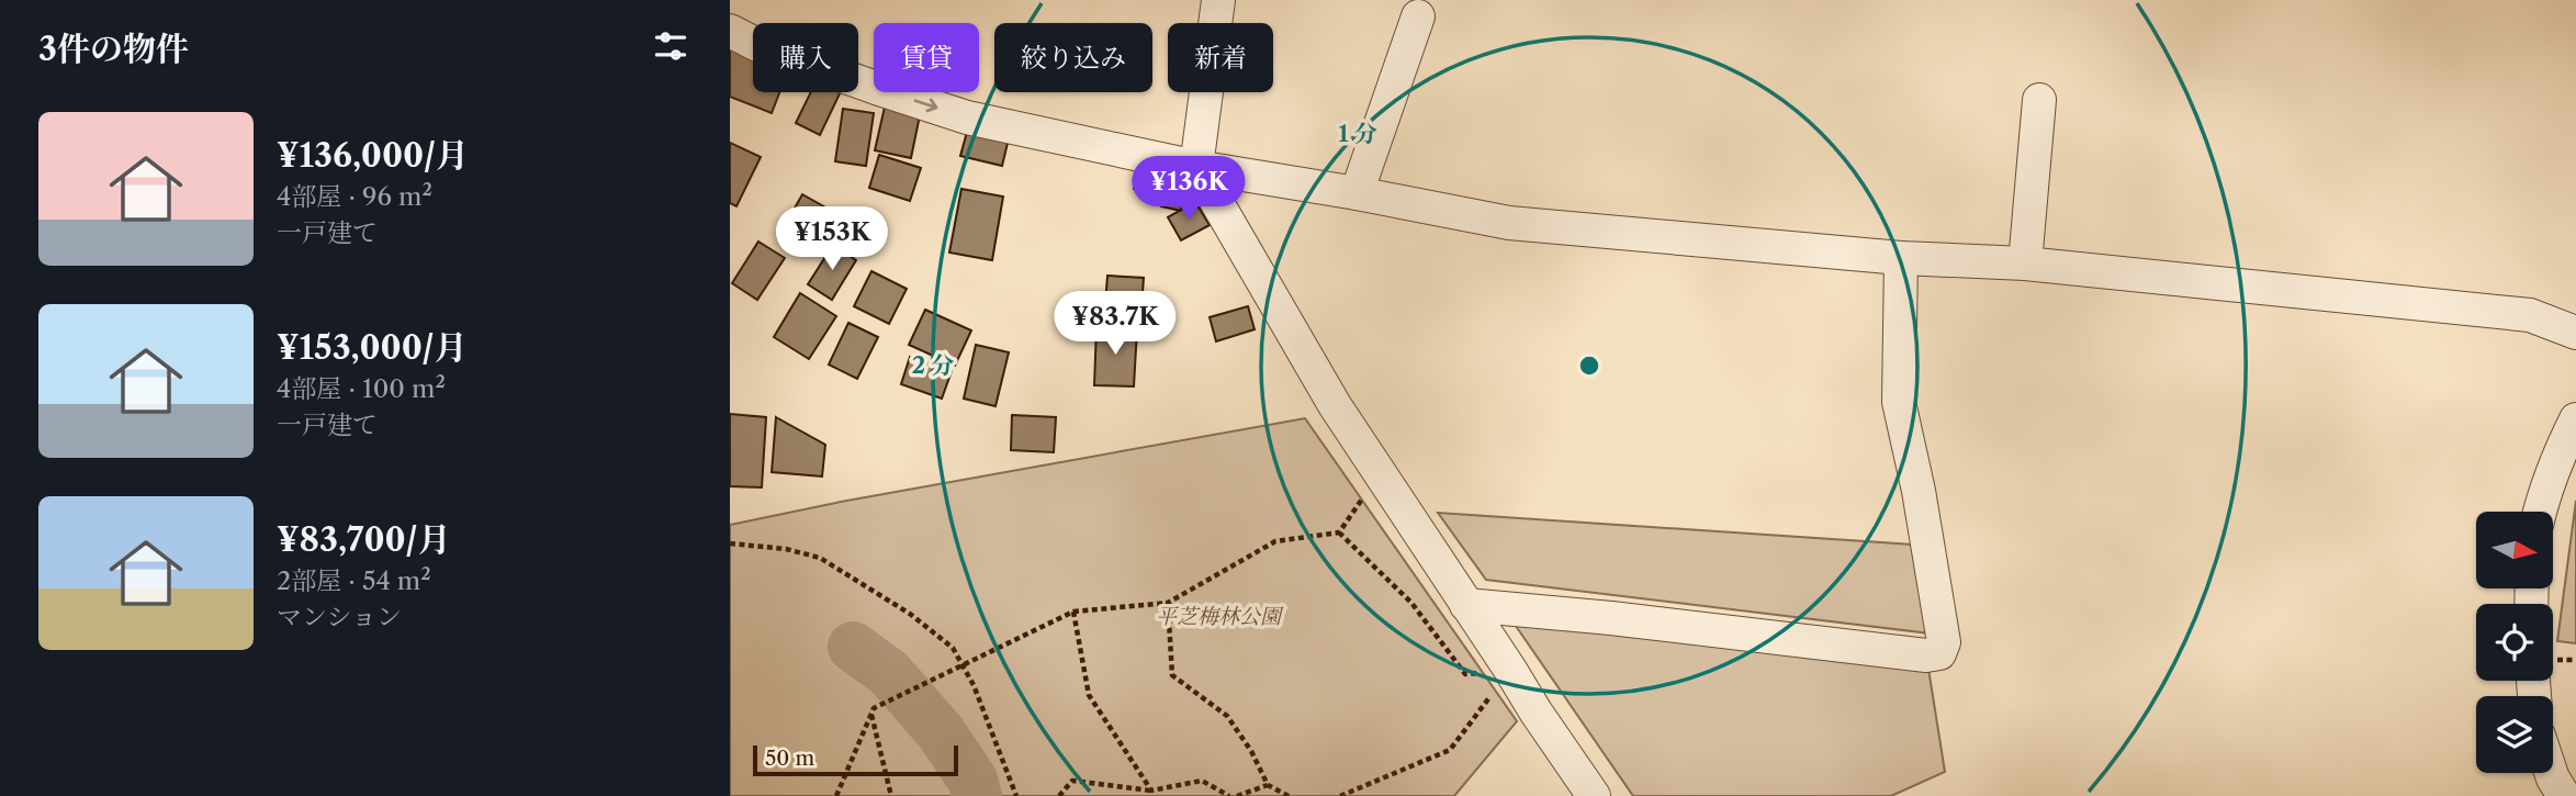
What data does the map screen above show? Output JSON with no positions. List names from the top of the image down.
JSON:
{
  "parks": ["平芝梅林公園"],
  "scale_bar": "50 m",
  "north": "right",
  "page": {
    "heading": "3件の物件",
    "chip": [
      "購入",
      "賃貸",
      "絞り込み",
      "新着"
    ],
    "list": [
      {
        "name": "¥136,000/月",
        "note": "4部屋 · 96 m² · 一戸建て"
      },
      {
        "name": "¥153,000/月",
        "note": "4部屋 · 100 m² · 一戸建て"
      },
      {
        "name": "¥83,700/月",
        "note": "2部屋 · 54 m² · マンション"
      }
    ],
    "price": ["¥136K", "¥153K", "¥83.7K"],
    "scale": "50 m"
  },
  "rings": ["1 分", "2 分"]
}
